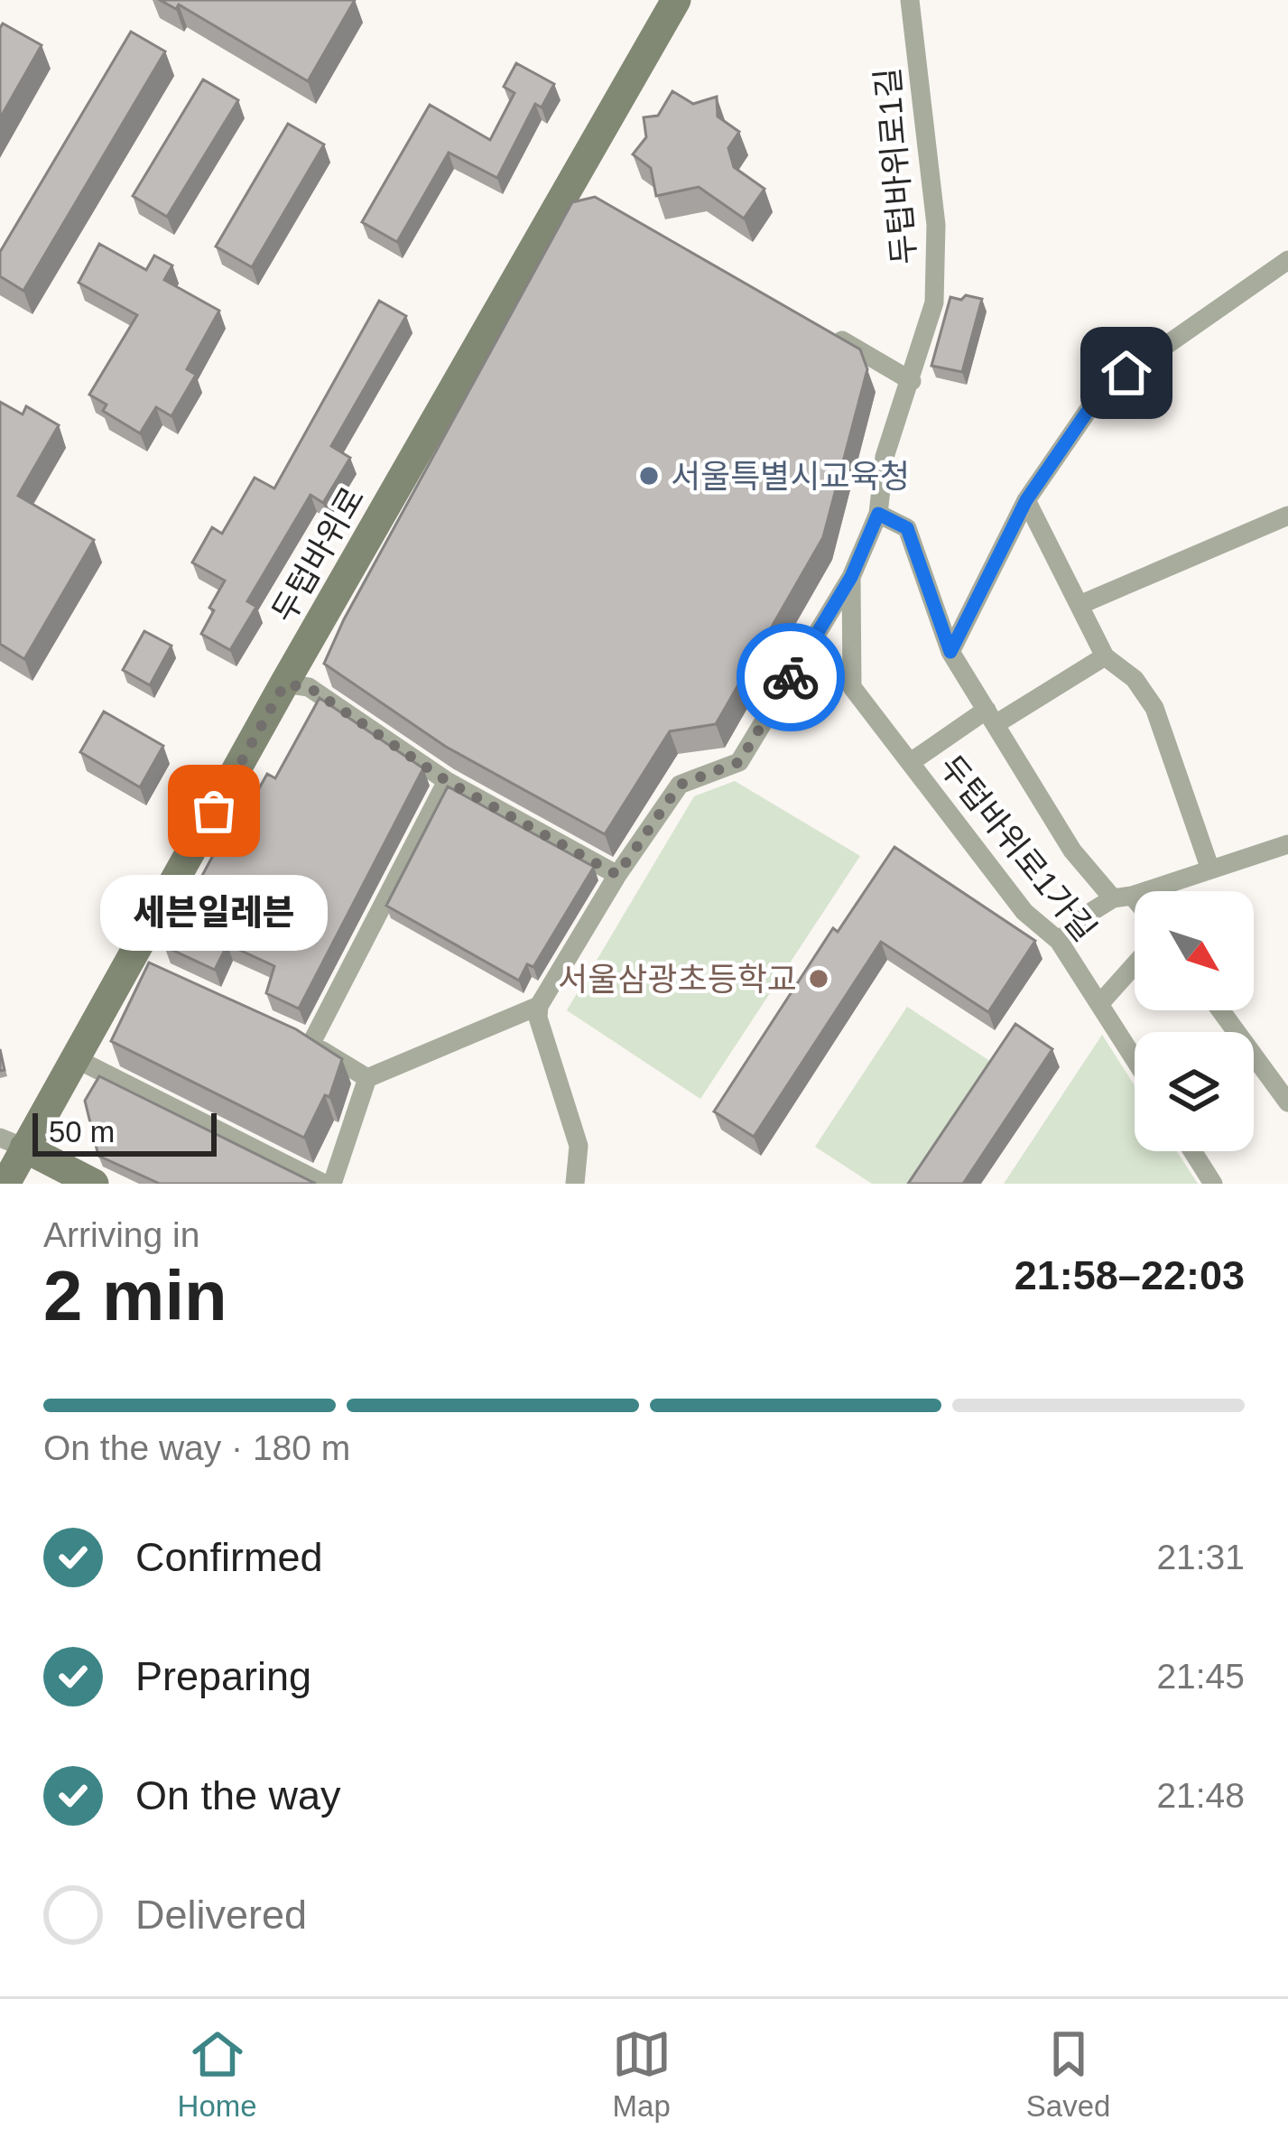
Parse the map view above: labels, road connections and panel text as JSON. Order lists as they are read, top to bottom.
{
  "streets": {
    "main road": ["두텁바위로"],
    "street": ["두텁바위로1길", "두텁바위로1가길"]
  },
  "crossings": [
    ["두텁바위로1길", "두텁바위로1가길"]
  ],
  "places": ["서울특별시교육청", "세븐일레븐", "서울삼광초등학교"],
  "scale_bar": "50 m",
  "north": "bottom right",
  "page": {
    "bubble": "세븐일레븐",
    "scale": "50 m",
    "heading": ["2 min", "Arriving in", "21:58–22:03"],
    "bar": "On the way · 180 m",
    "list": [
      ["Confirmed", "21:31"],
      ["Preparing", "21:45"],
      ["On the way", "21:48"],
      "Delivered"
    ],
    "tabs": ["Home", "Map", "Saved"]
  }
}
